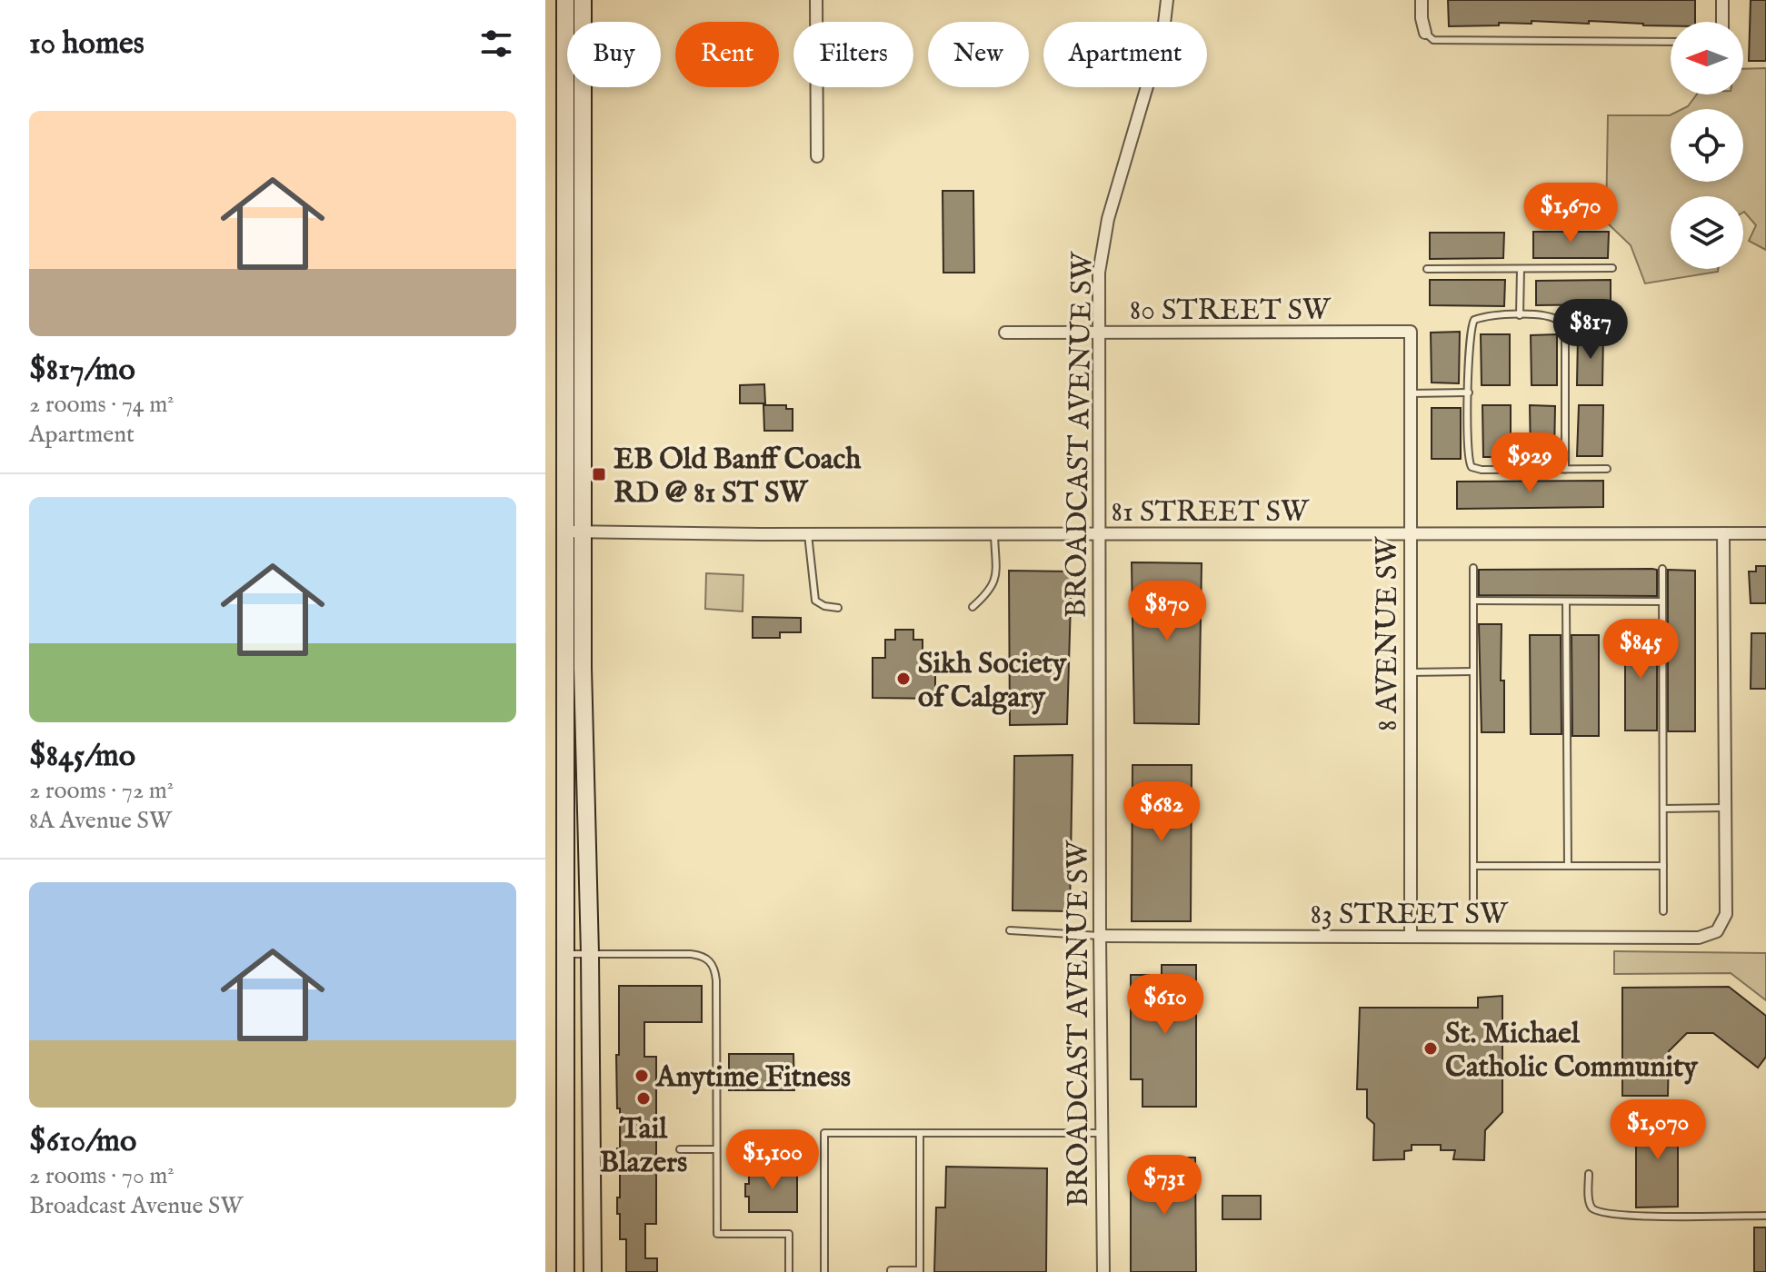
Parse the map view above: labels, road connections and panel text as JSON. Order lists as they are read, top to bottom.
{
  "streets": {
    "street": [
      "80 STREET SW",
      "BROADCAST AVENUE SW",
      "81 STREET SW",
      "8 AVENUE SW",
      "83 STREET SW"
    ]
  },
  "crossings": [
    ["80 STREET SW", "BROADCAST AVENUE SW"],
    ["80 STREET SW", "8 AVENUE SW"],
    ["BROADCAST AVENUE SW", "81 STREET SW"],
    ["BROADCAST AVENUE SW", "83 STREET SW"],
    ["81 STREET SW", "8 AVENUE SW"],
    ["8 AVENUE SW", "83 STREET SW"]
  ],
  "places": {
    "transit": ["EB Old Banff Coach RD @ 81 ST SW"],
    "other": [
      "Sikh Society of Calgary",
      "St. Michael Catholic Community",
      "Anytime Fitness",
      "Tail Blazers"
    ]
  },
  "north": "left",
  "page": {
    "heading": "10 homes",
    "chip": [
      "Buy",
      "Rent",
      "Filters",
      "New",
      "Apartment"
    ],
    "list": [
      {
        "name": "$817/mo",
        "note": "2 rooms · 74 m² · Apartment"
      },
      {
        "name": "$845/mo",
        "note": "2 rooms · 72 m² · 8A Avenue SW"
      },
      {
        "name": "$610/mo",
        "note": "2 rooms · 70 m² · Broadcast Avenue SW"
      }
    ],
    "price": [
      "$1,670",
      "$817",
      "$929",
      "$870",
      "$845",
      "$682",
      "$610",
      "$1,070",
      "$1,100",
      "$731"
    ]
  }
}
